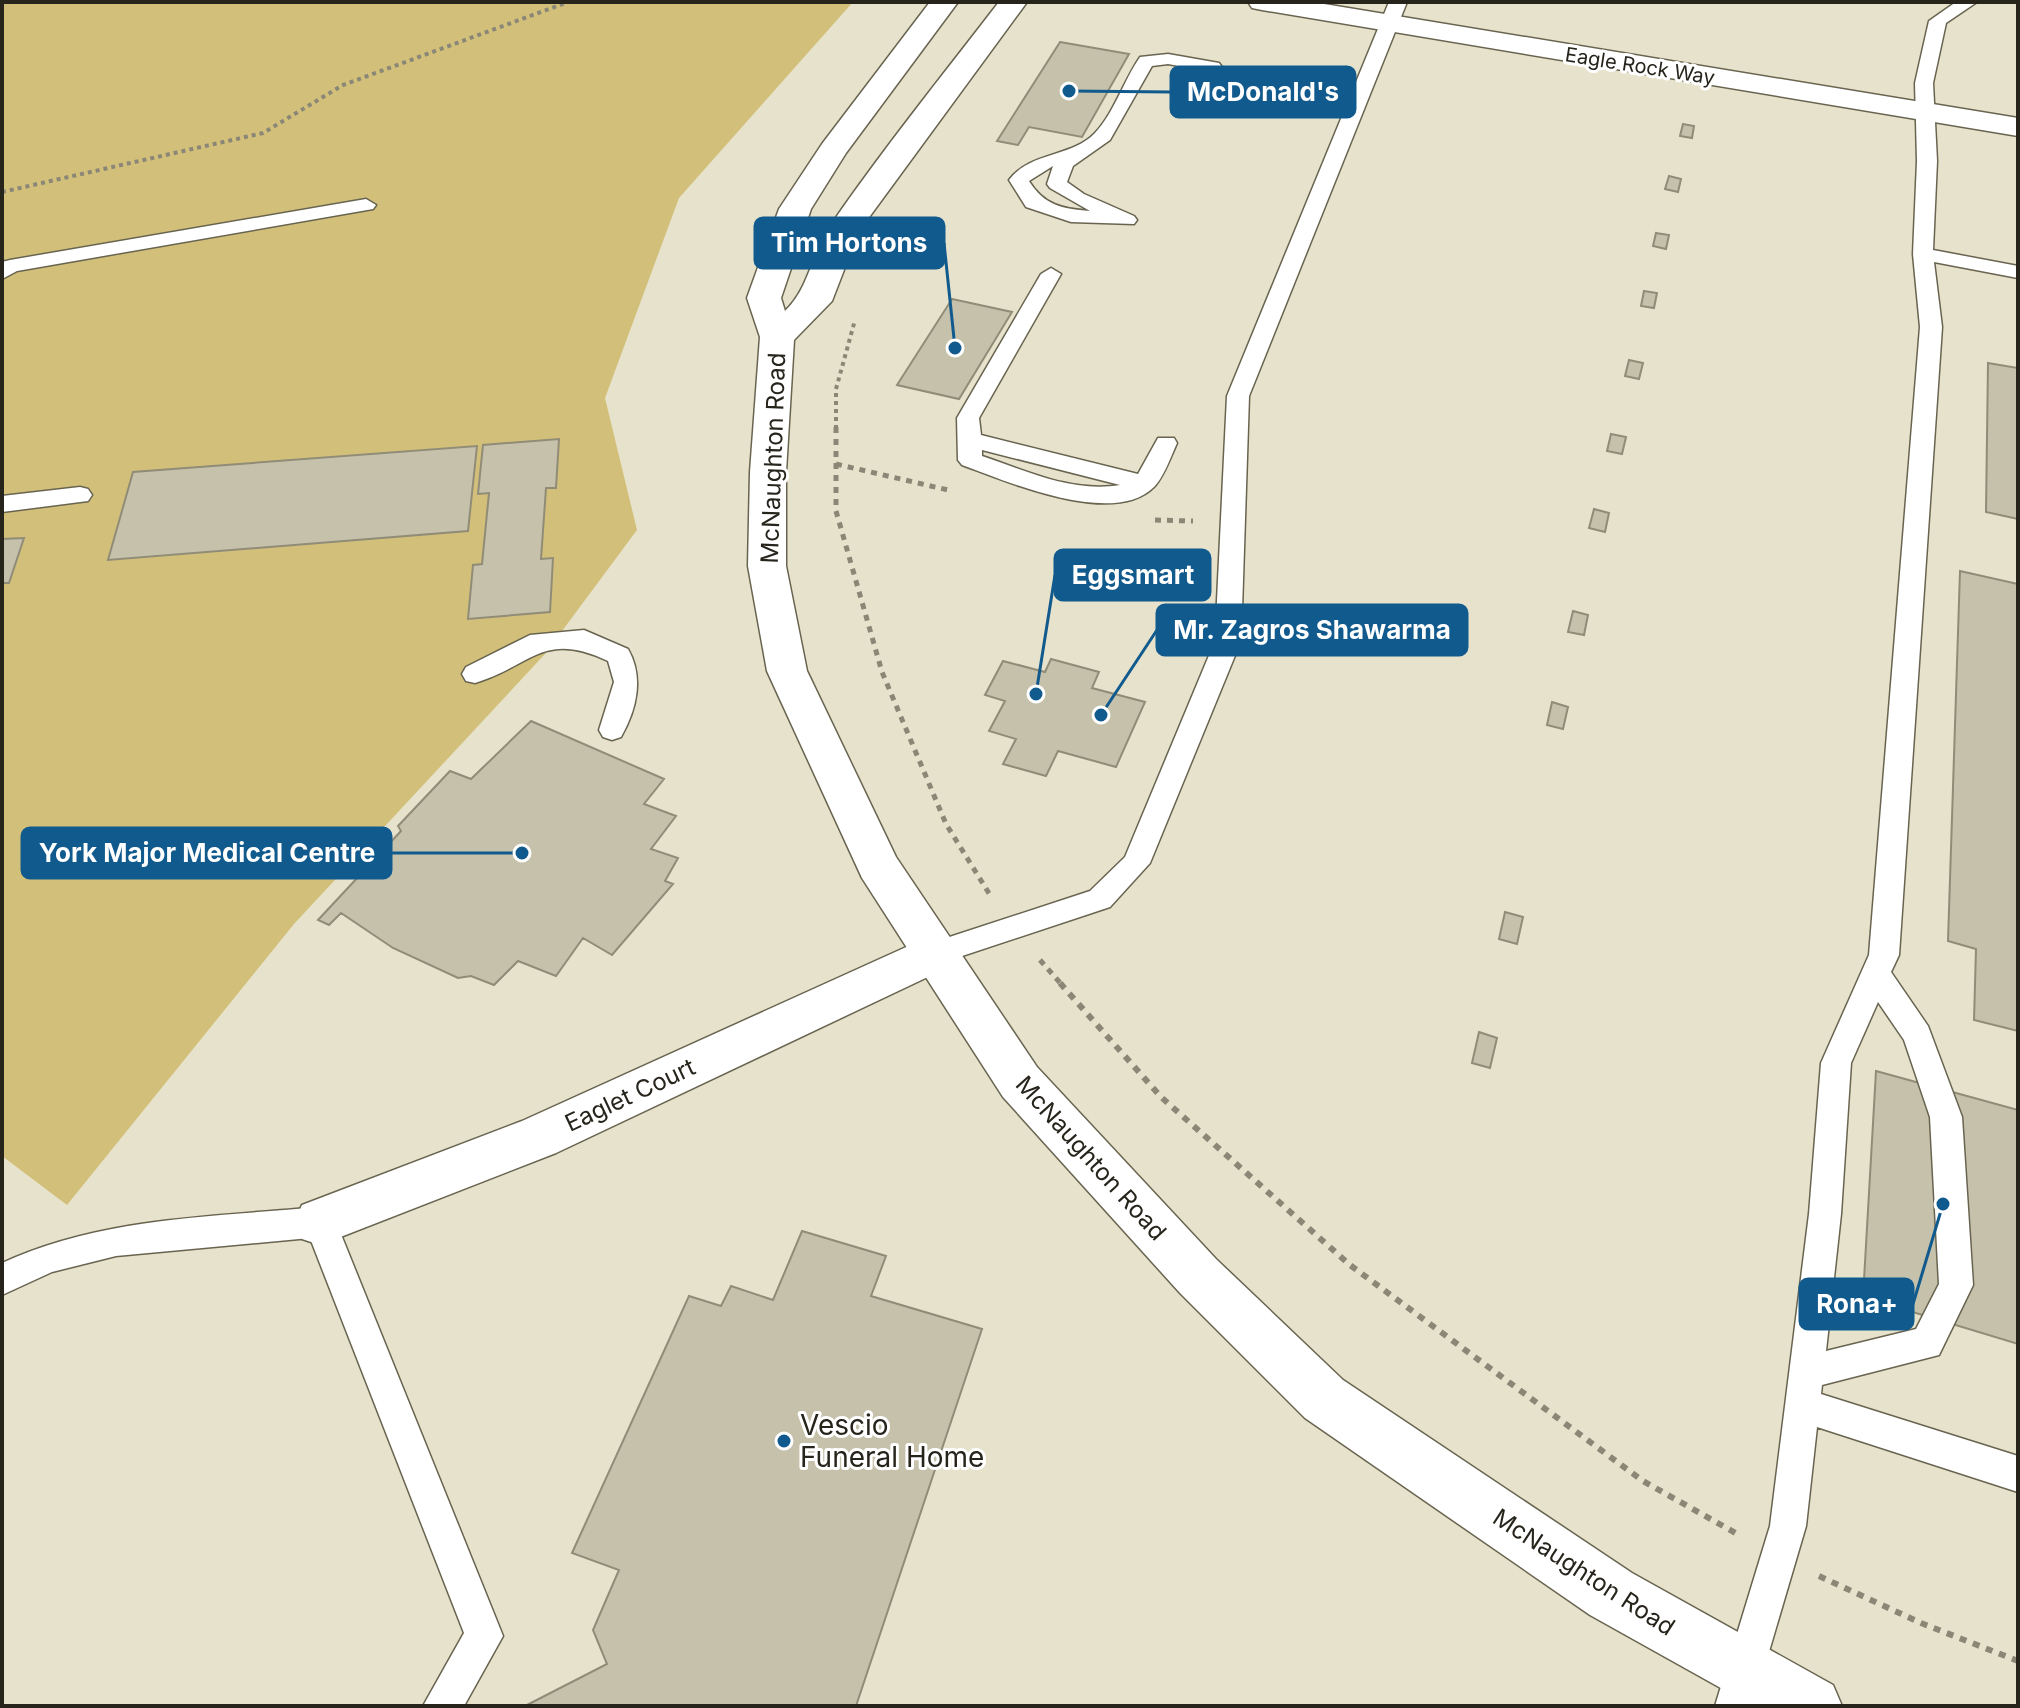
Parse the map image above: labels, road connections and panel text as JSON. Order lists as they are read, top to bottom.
{
  "streets": {
    "street": ["Eagle Rock Way", "McNaughton Road", "Eaglet Court"]
  },
  "crossings": [
    ["McNaughton Road", "Eaglet Court"]
  ],
  "places": [
    "McDonald's",
    "Tim Hortons",
    "Eggsmart",
    "Mr. Zagros Shawarma",
    "York Major Medical Centre",
    "Rona+",
    "Vescio Funeral Home"
  ]
}
